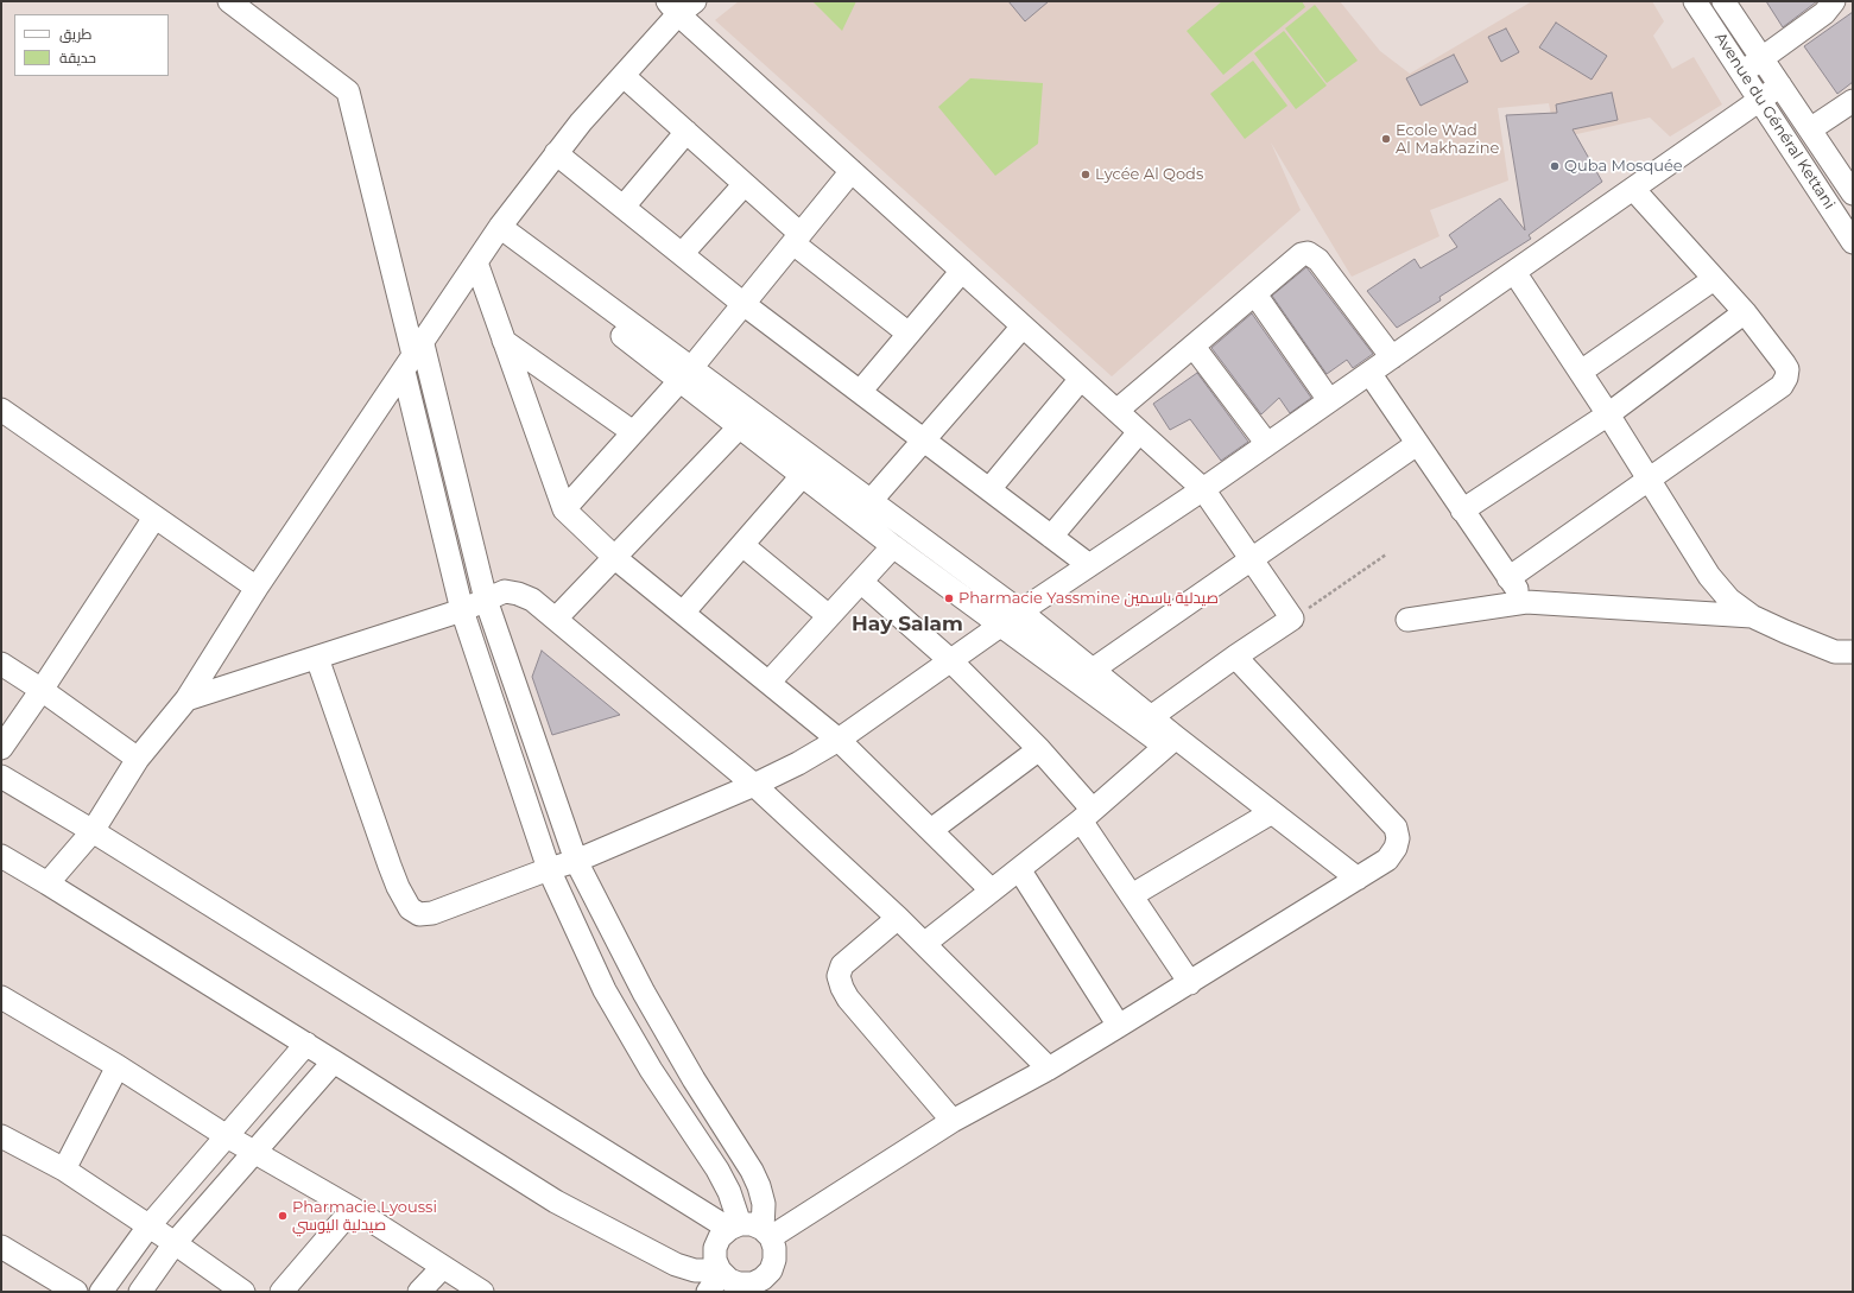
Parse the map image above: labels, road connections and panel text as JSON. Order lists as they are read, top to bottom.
{
  "streets": {
    "street": ["Avenue du Général Kettani"]
  },
  "districts": ["Hay Salam"],
  "places": [
    "Ecole Wad Al Makhazine",
    "Quba Mosquée",
    "Lycée Al Qods",
    "Pharmacie Yassmine صيدلية ياسمين",
    "Pharmacie Lyoussi صيدلية اليوسي"
  ],
  "legend": ["طريق", "حديقة"]
}
